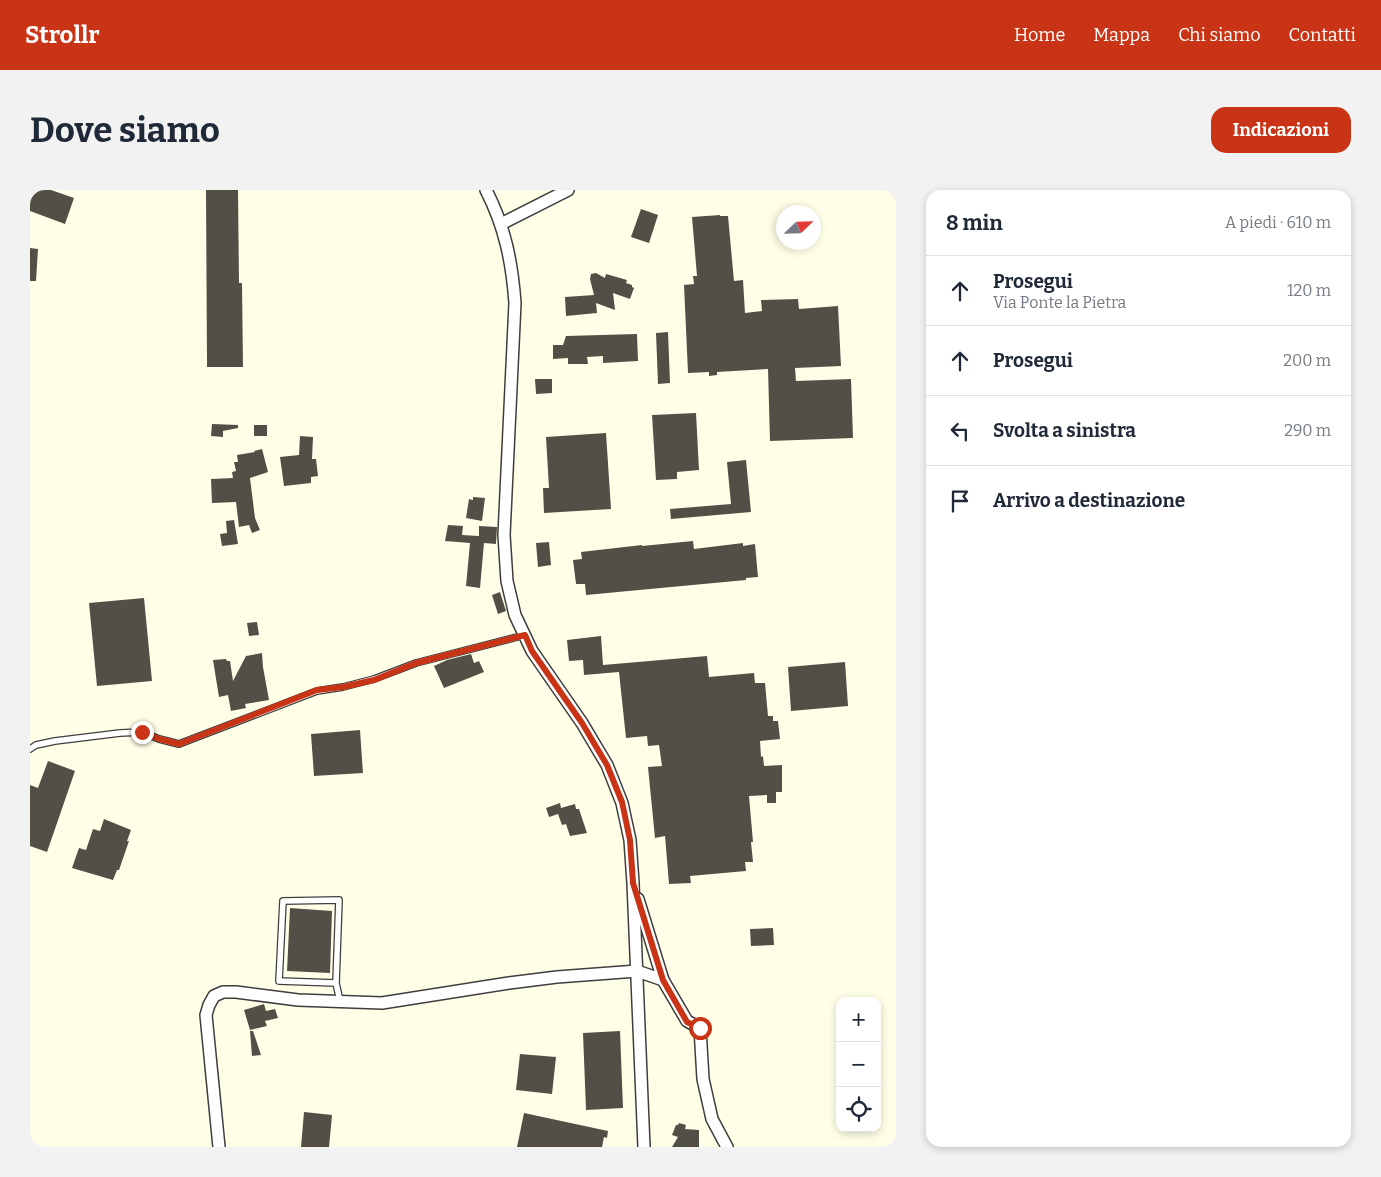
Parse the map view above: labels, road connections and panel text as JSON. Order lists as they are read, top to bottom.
{
  "north": "top right",
  "page": {
    "header": "Strollr",
    "nav": [
      "Home",
      "Mappa",
      "Chi siamo",
      "Contatti"
    ],
    "buttons": "Indicazioni",
    "title": "Dove siamo",
    "heading": ["8 min", "A piedi · 610 m"],
    "list": [
      ["Prosegui", "Via Ponte la Pietra", "120 m"],
      ["Prosegui", "200 m"],
      ["Svolta a sinistra", "290 m"],
      "Arrivo a destinazione"
    ],
    "map_buttons": ["+", "−"]
  }
}
